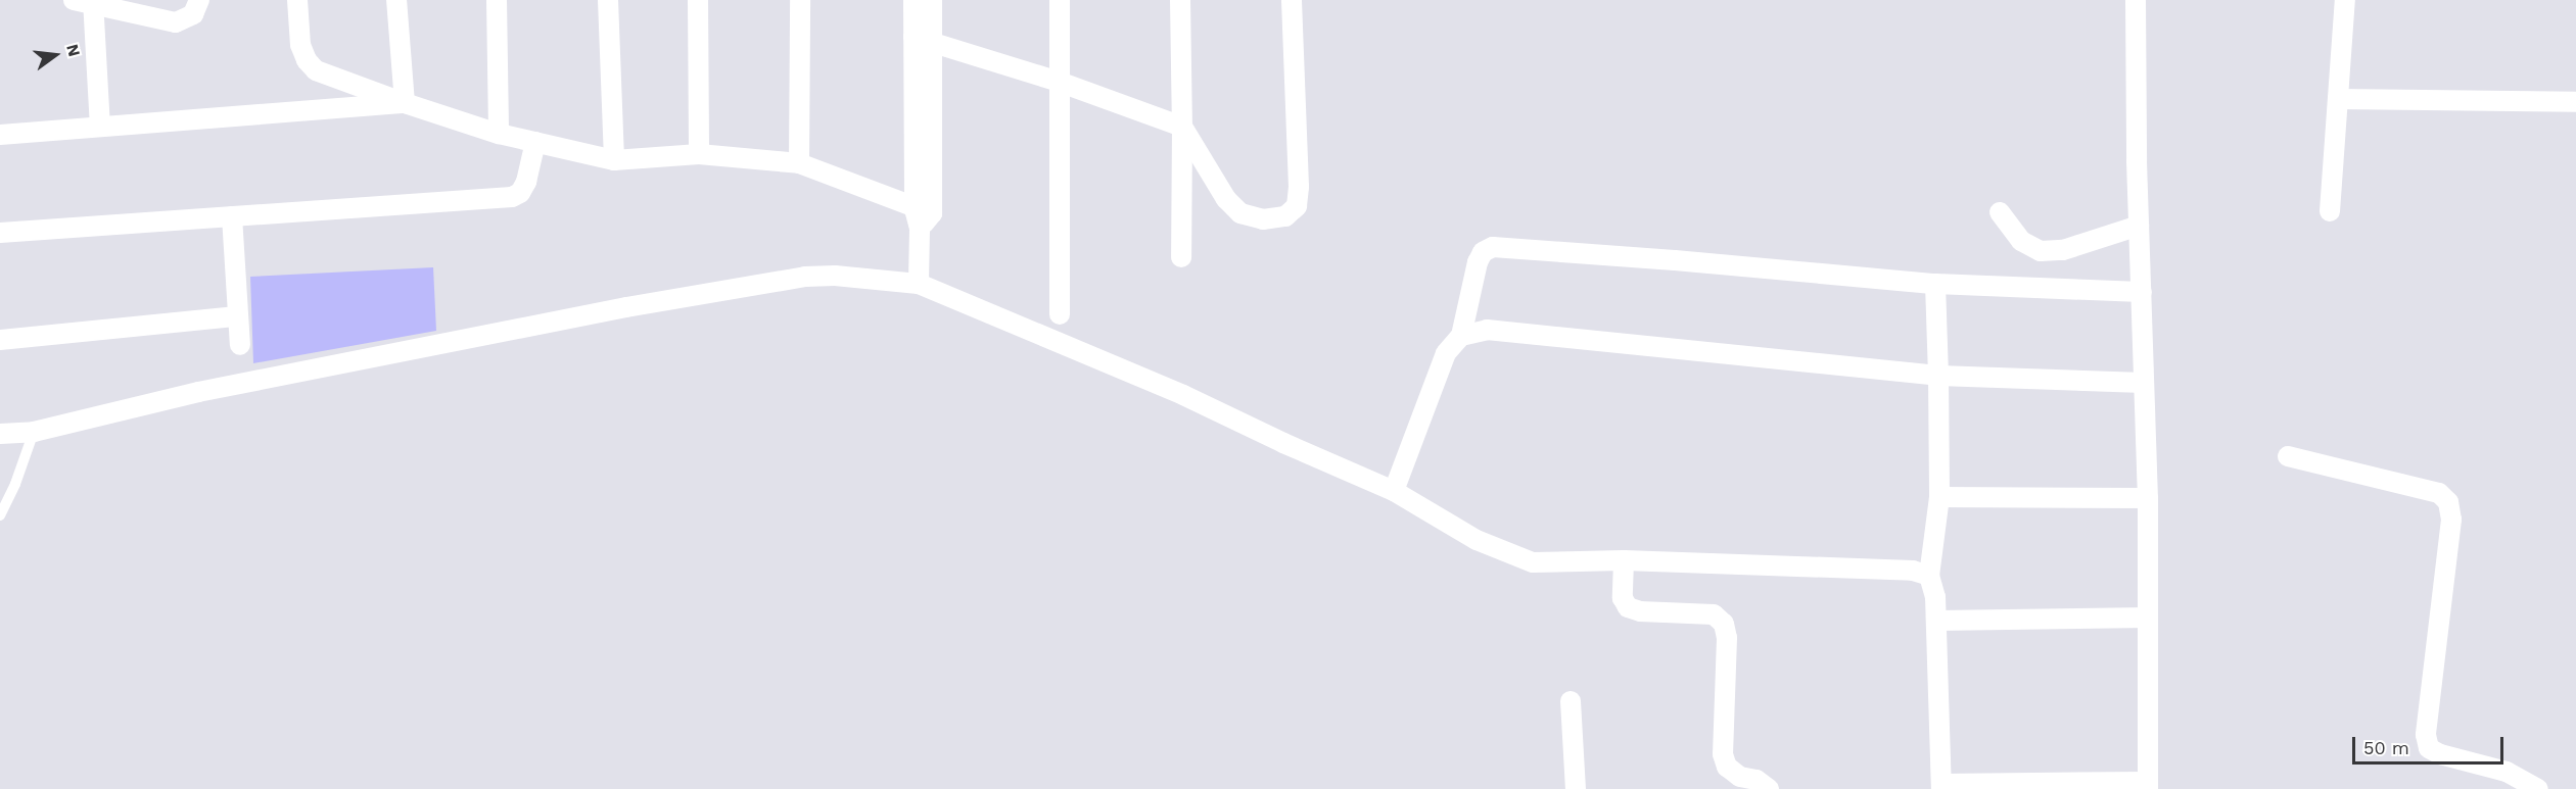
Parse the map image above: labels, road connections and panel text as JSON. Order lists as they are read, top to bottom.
{
  "scale_bar": "50 m",
  "north": "right"
}
